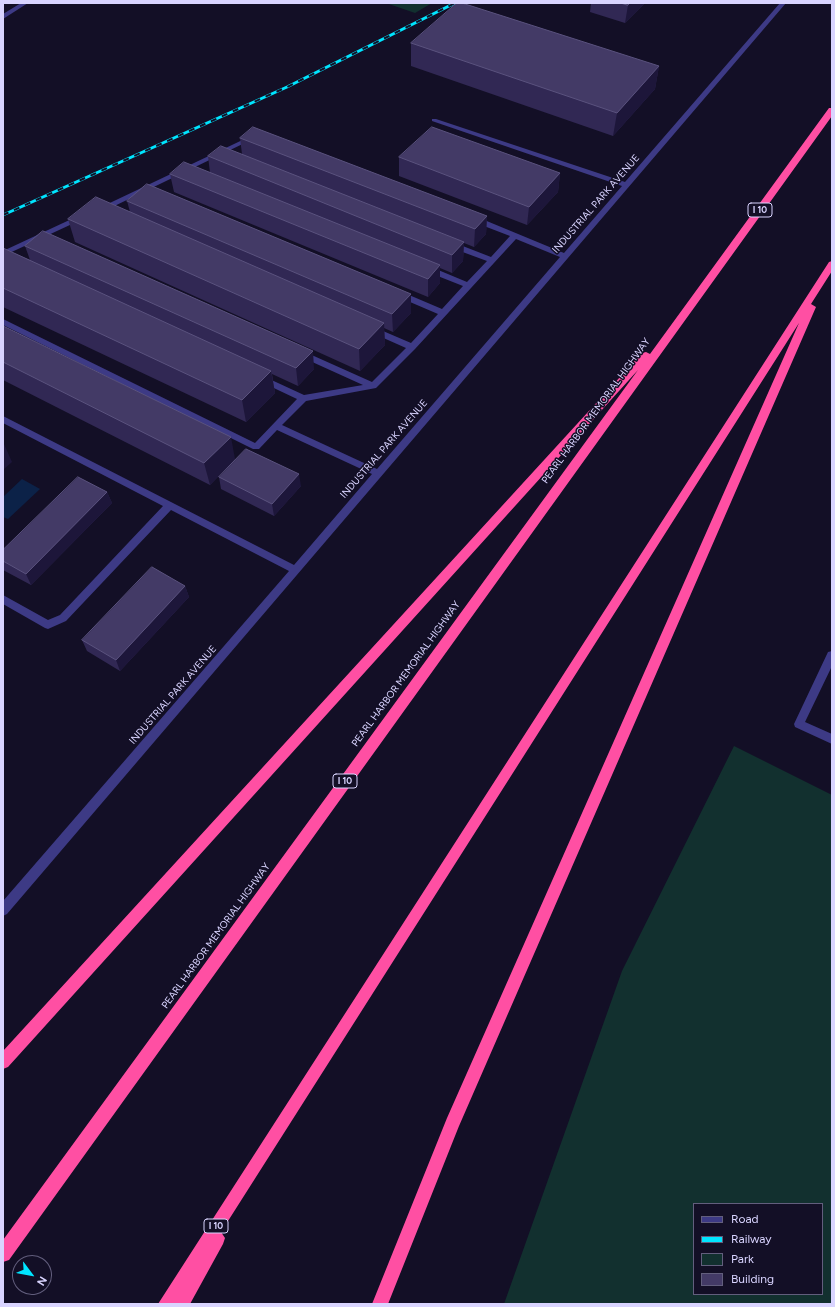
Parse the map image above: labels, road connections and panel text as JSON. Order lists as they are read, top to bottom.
{
  "streets": {
    "highway": ["I 10", "PEARL HARBOR MEMORIAL HIGHWAY"],
    "street": ["INDUSTRIAL PARK AVENUE"]
  },
  "legend": [
    "Road",
    "Railway",
    "Park",
    "Building"
  ],
  "north": "bottom right"
}
